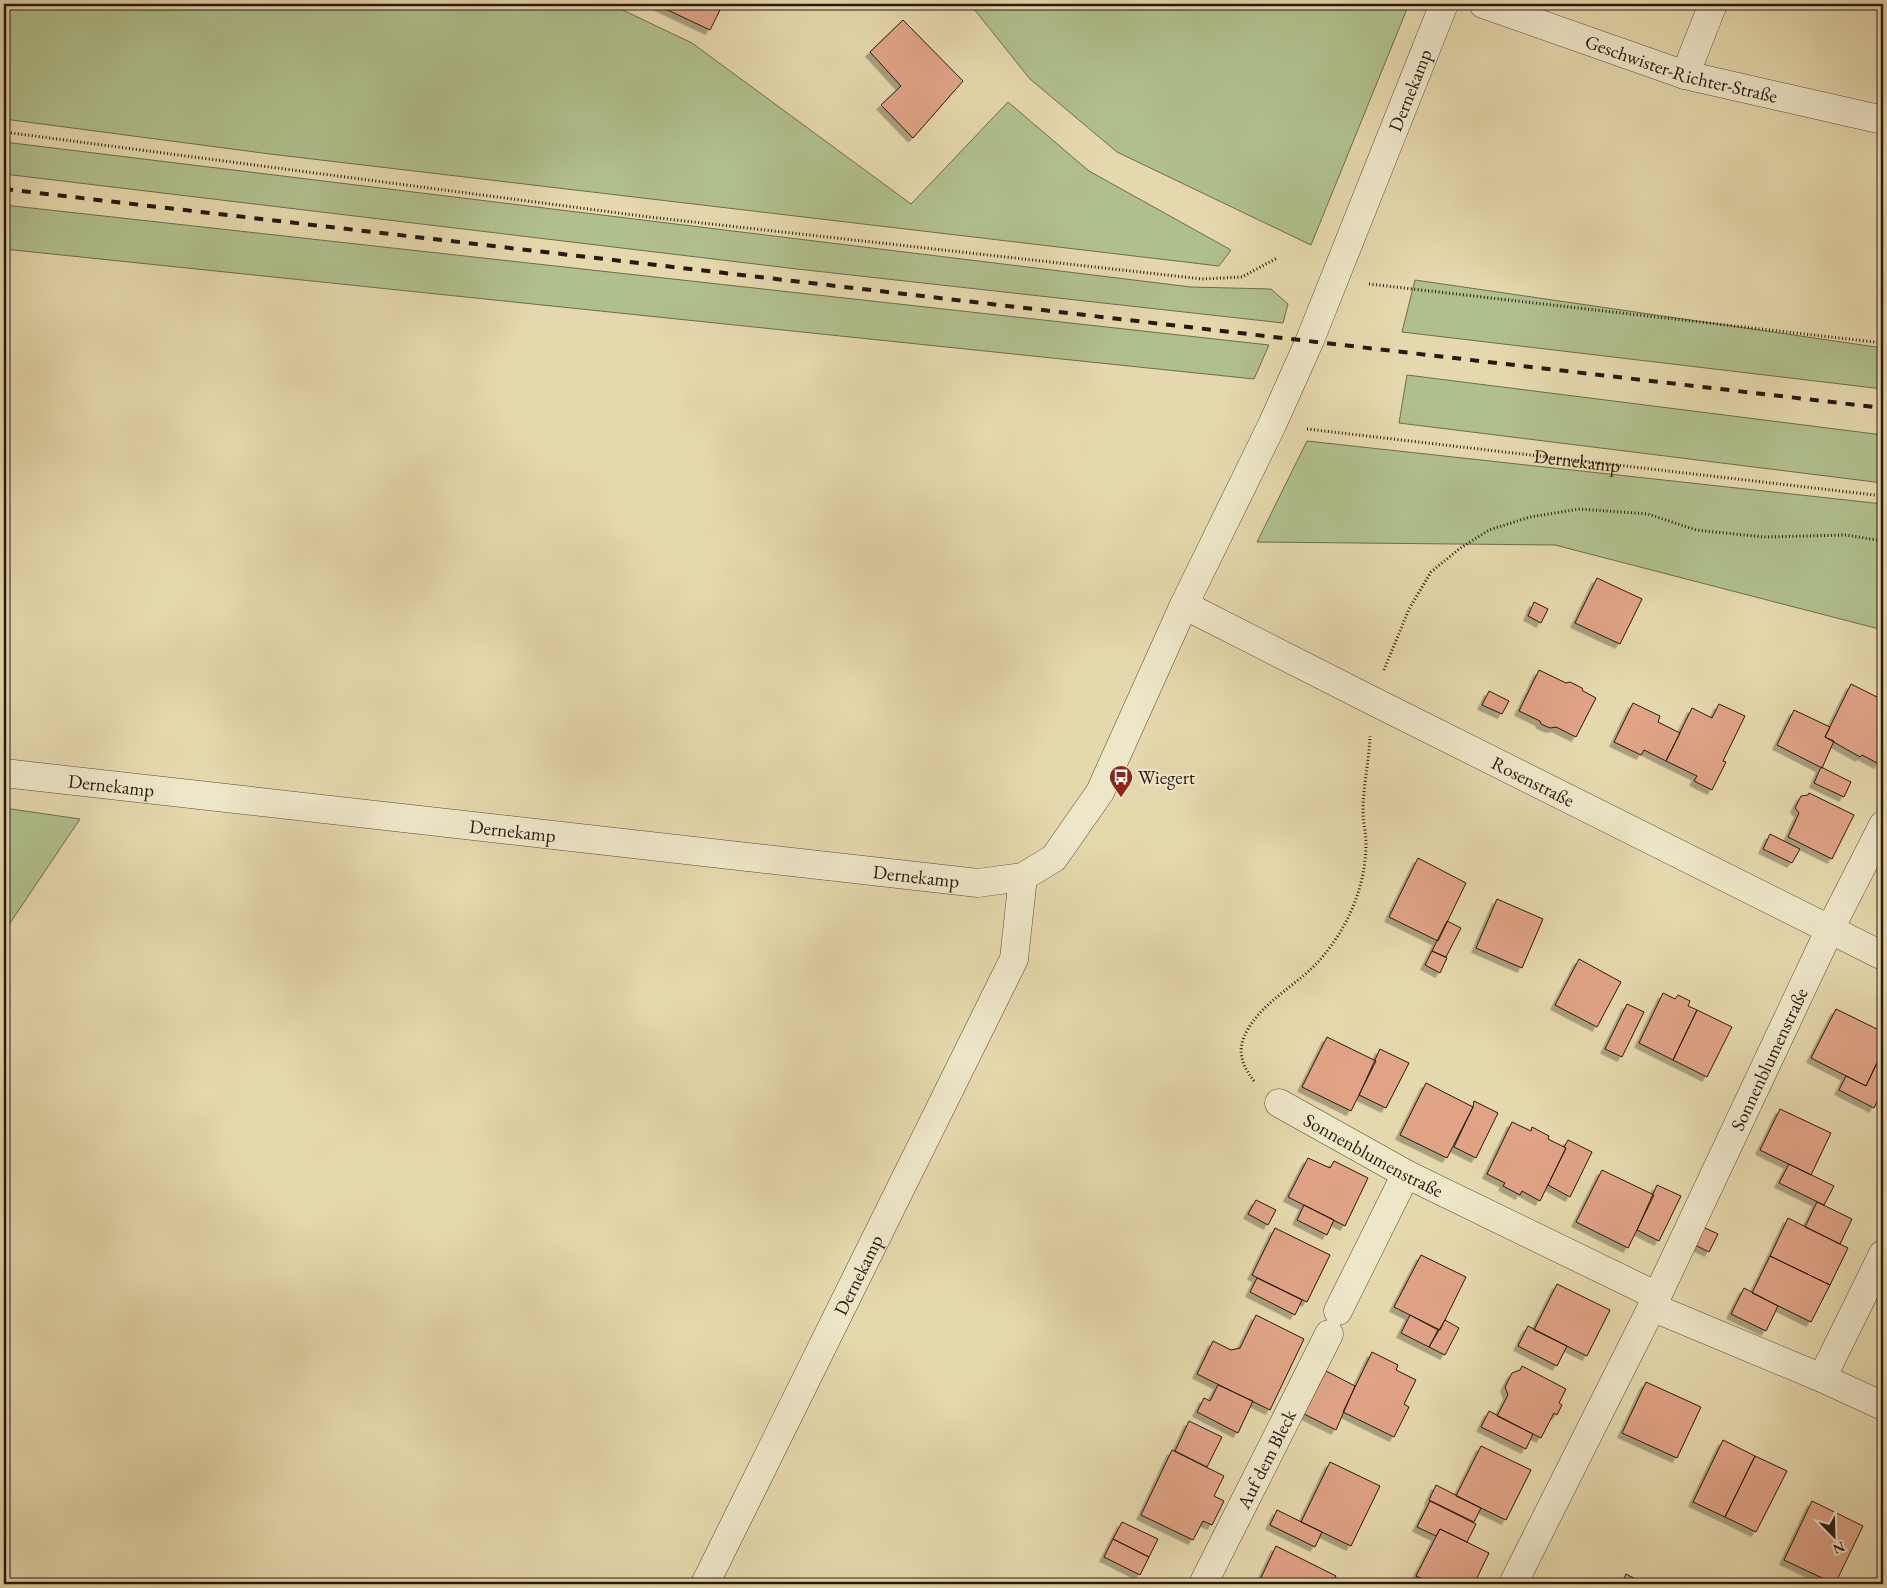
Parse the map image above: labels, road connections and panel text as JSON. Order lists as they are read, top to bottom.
{
  "streets": {
    "street": [
      "Geschwister-Richter-Straße",
      "Dernekamp",
      "Rosenstraße",
      "Sonnenblumenstraße",
      "Auf dem Bleck"
    ]
  },
  "crossings": [
    ["Dernekamp", "Rosenstraße"],
    ["Rosenstraße", "Sonnenblumenstraße"],
    ["Sonnenblumenstraße", "Auf dem Bleck"]
  ],
  "places": {
    "bus stop": ["Wiegert"]
  },
  "north": "bottom right"
}
